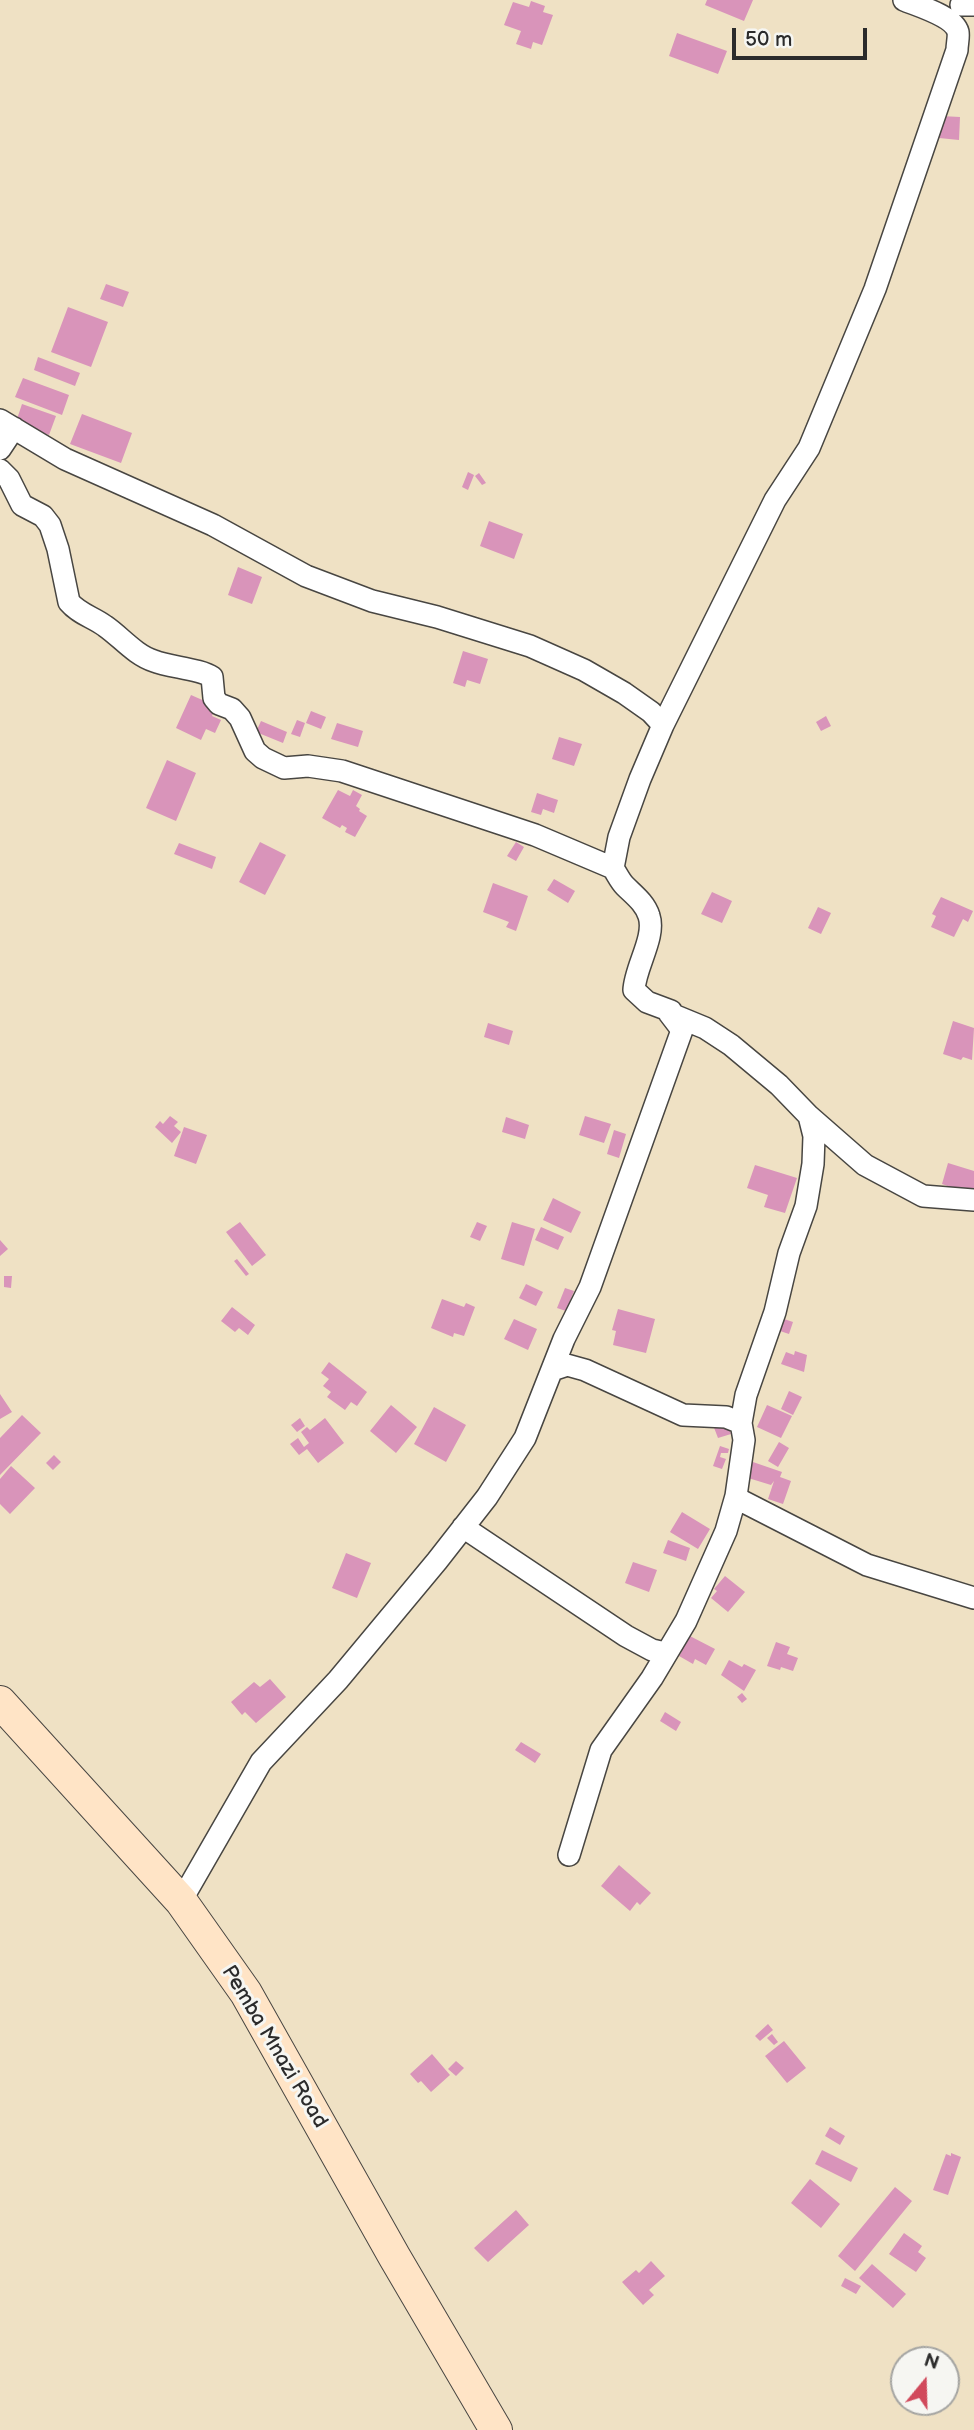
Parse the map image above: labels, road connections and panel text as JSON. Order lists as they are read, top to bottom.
{
  "streets": {
    "main road": ["Pemba Mnazi Road"]
  },
  "scale_bar": "50 m",
  "north": "top"
}
